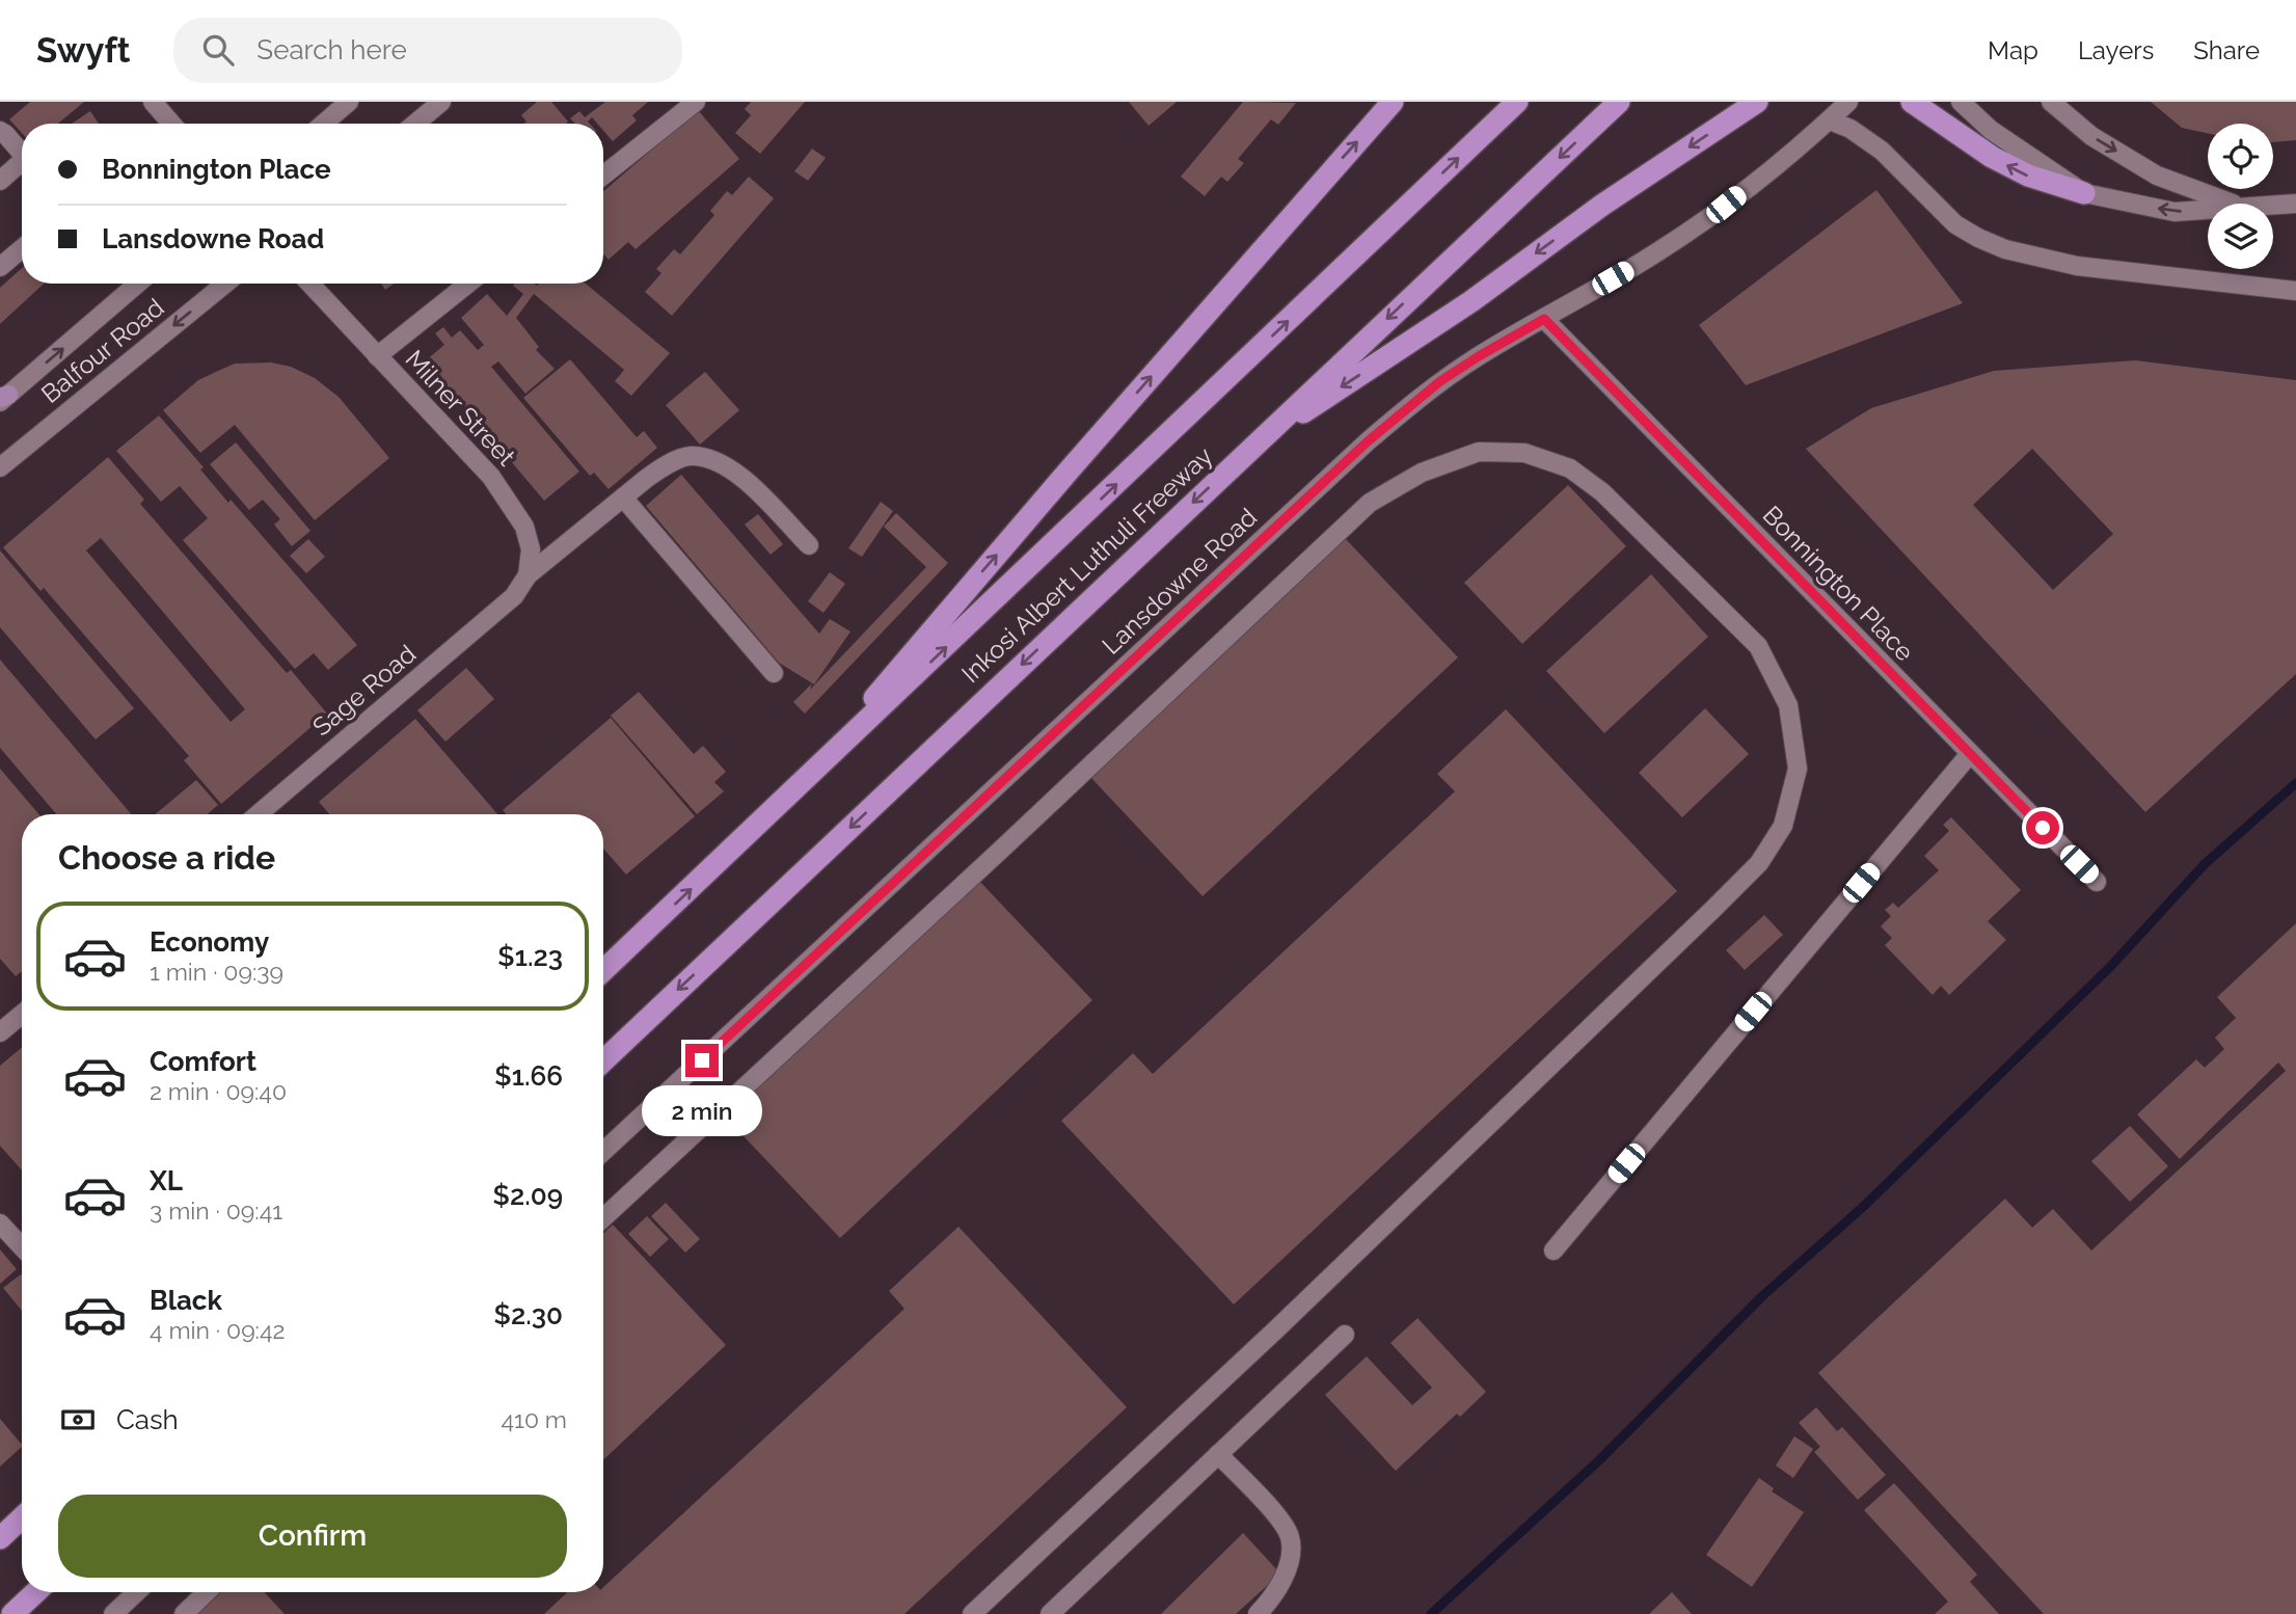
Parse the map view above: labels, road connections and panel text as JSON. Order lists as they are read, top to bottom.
{
  "streets": {
    "highway": ["Inkosi Albert Luthuli Freeway"],
    "street": [
      "Balfour Road",
      "Milner Street",
      "Lansdowne Road",
      "Bonnington Place",
      "Sage Road"
    ]
  },
  "crossings": [
    ["Milner Street", "Sage Road"],
    ["Lansdowne Road", "Bonnington Place"]
  ],
  "page": {
    "header": "Swyft",
    "search": "Search here",
    "nav": ["Map", "Layers", "Share"],
    "banner": ["Bonnington Place", "Lansdowne Road"],
    "heading": "Choose a ride",
    "list": [
      {
        "name": "Economy",
        "note": "1 min · 09:39",
        "value": "$1.23"
      },
      {
        "name": "Comfort",
        "note": "2 min · 09:40",
        "value": "$1.66"
      },
      {
        "name": "XL",
        "note": "3 min · 09:41",
        "value": "$2.09"
      },
      {
        "name": "Black",
        "note": "4 min · 09:42",
        "value": "$2.30"
      }
    ],
    "bubble": "2 min",
    "pay": ["Cash", "410 m"],
    "buttons": "Confirm"
  }
}
